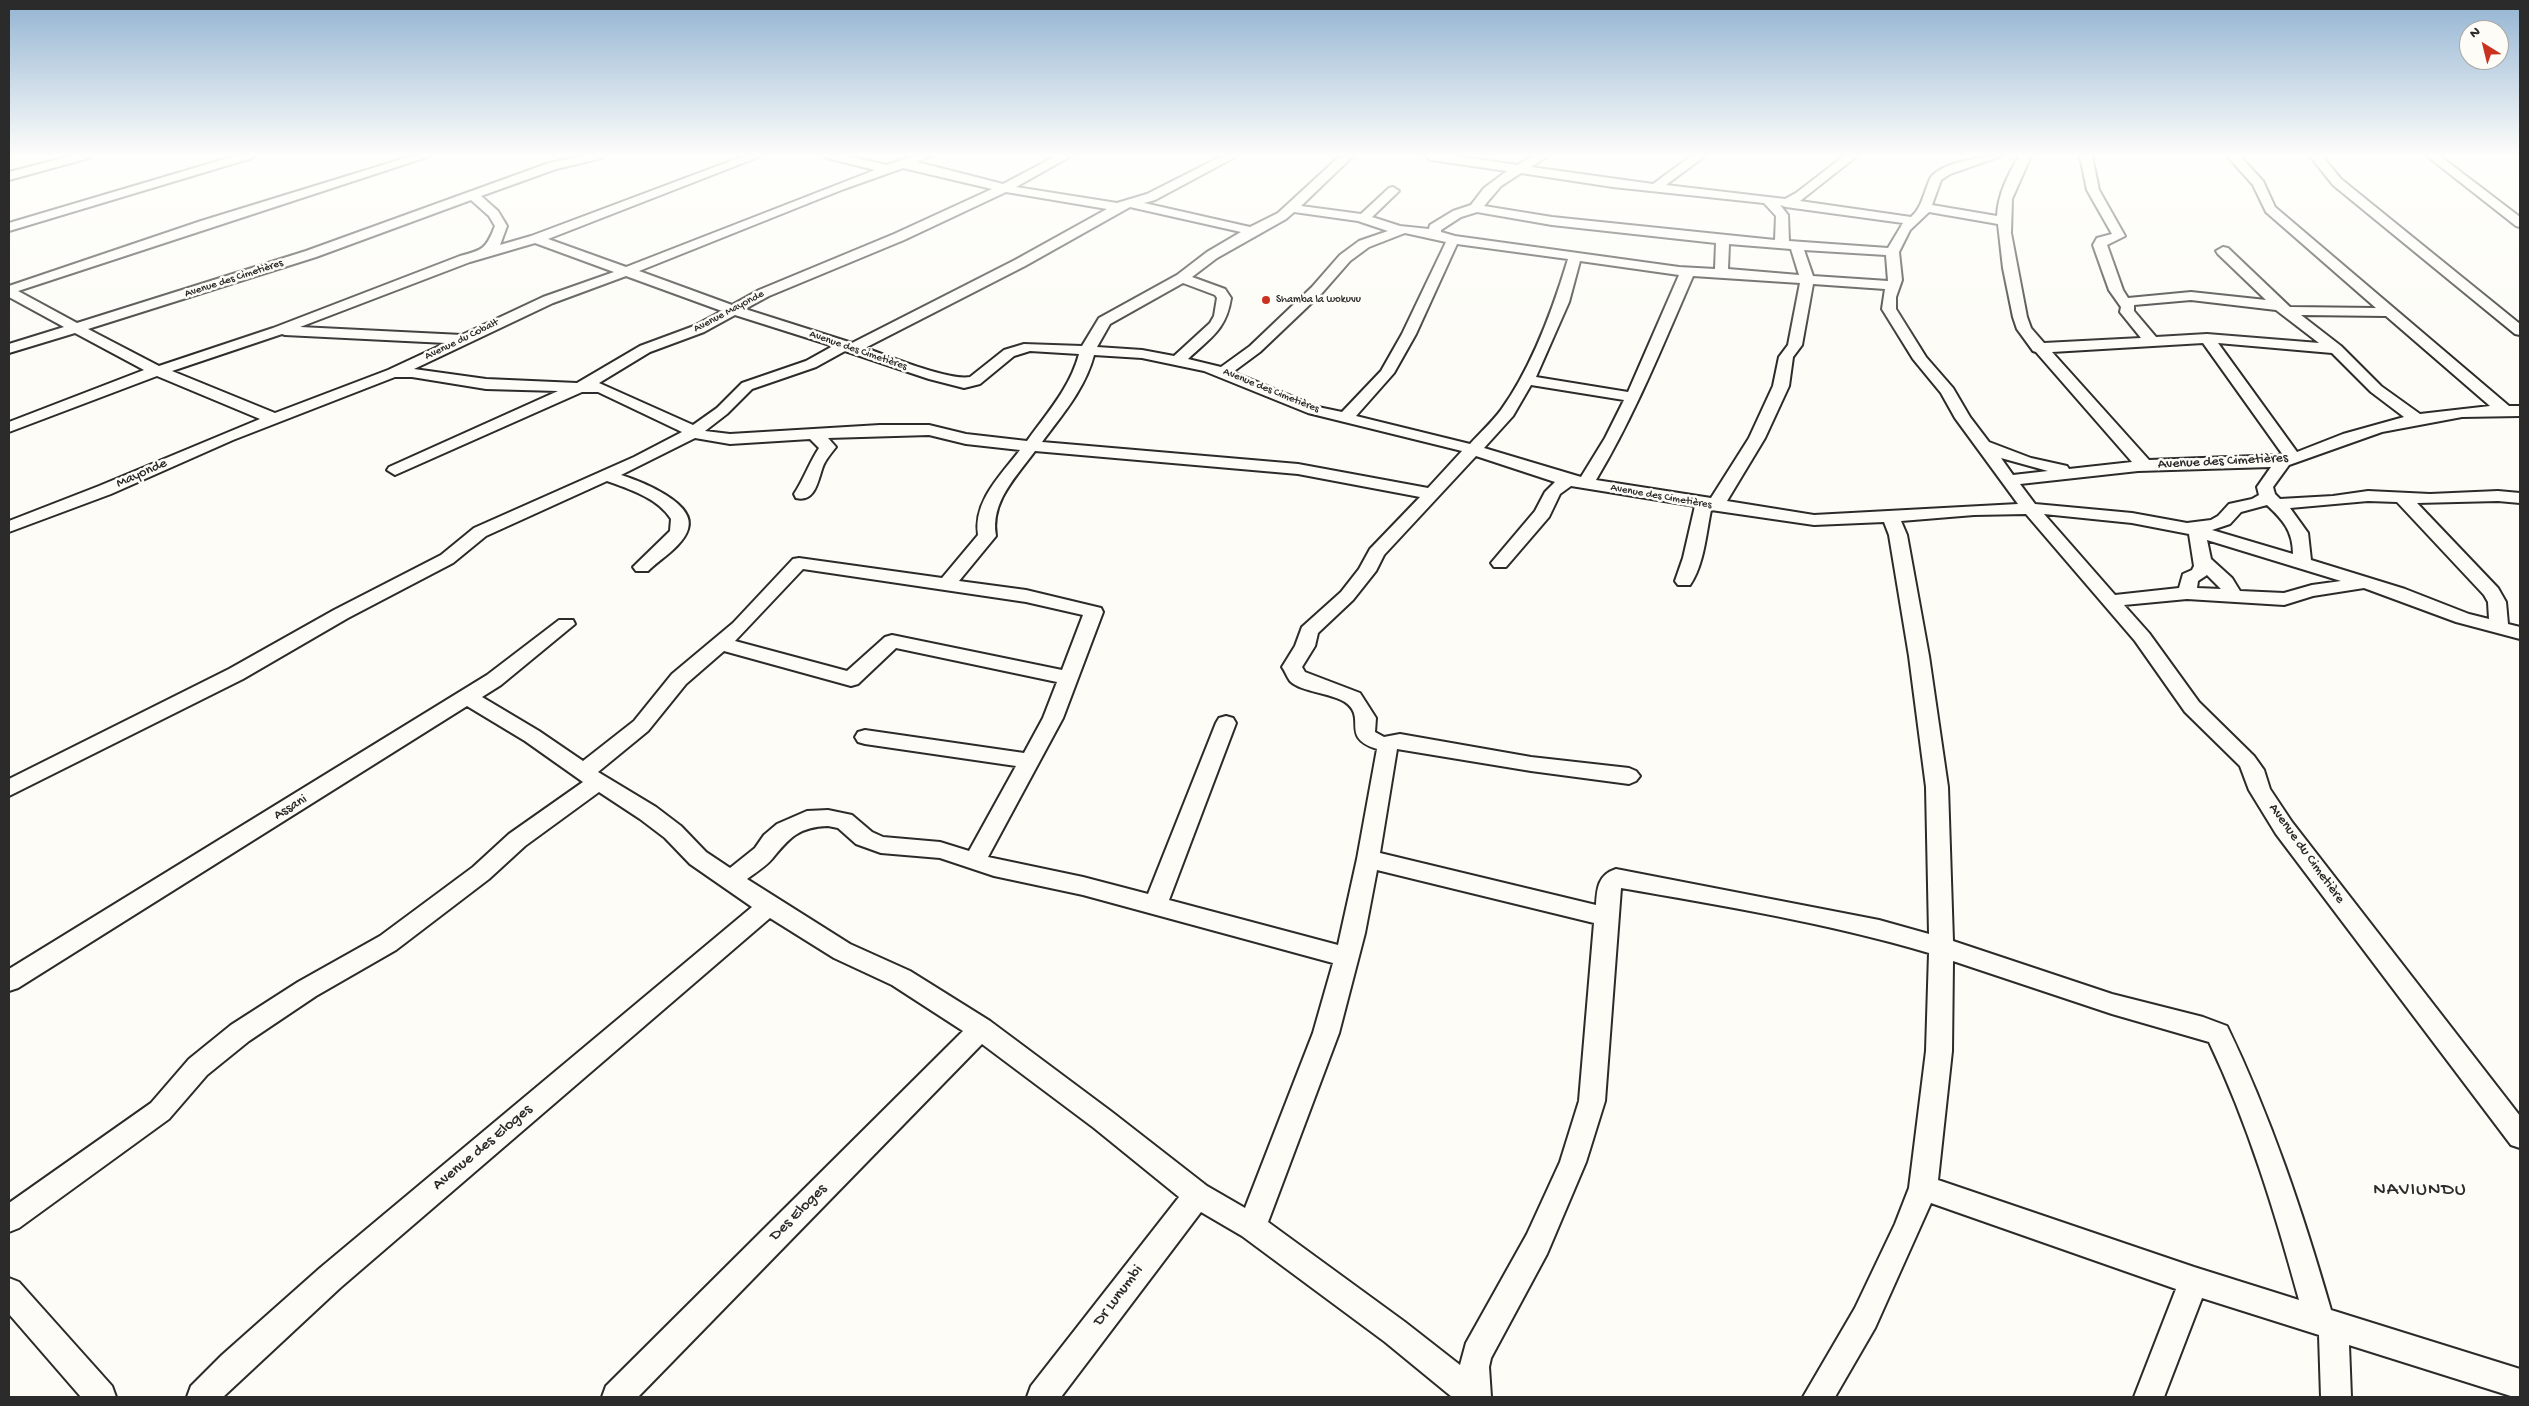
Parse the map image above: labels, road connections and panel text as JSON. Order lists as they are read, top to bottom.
{
  "streets": {
    "street": [
      "Avenue des Cimetières",
      "Avenue Mayonde",
      "Avenue du Cobalt",
      "Mayonde",
      "Assani",
      "Avenue du Cimetière",
      "Avenue des Eloges",
      "Des Eloges",
      "Dr Lunumbi"
    ]
  },
  "crossings": [
    ["Avenue des Cimetières", "Avenue Mayonde"],
    ["Avenue des Cimetières", "Avenue du Cobalt"],
    ["Avenue des Cimetières", "Avenue du Cimetière"],
    ["Avenue du Cobalt", "Mayonde"]
  ],
  "districts": ["NAVIUNDU"],
  "places": ["Shamba la wokuvu"],
  "north": "top left"
}
